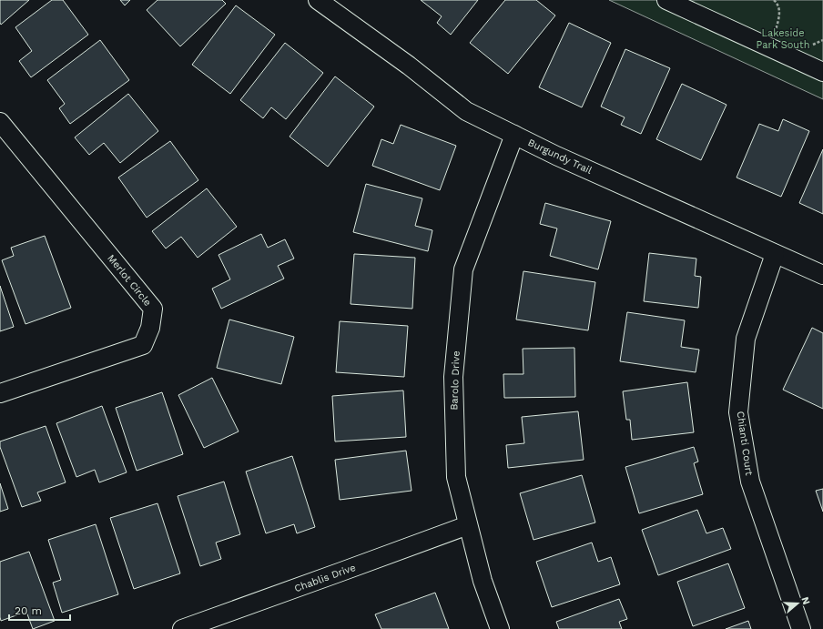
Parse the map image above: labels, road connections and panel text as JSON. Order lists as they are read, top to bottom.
{
  "streets": {
    "street": [
      "Burgundy Trail",
      "Merlot Circle",
      "Barolo Drive",
      "Chianti Court",
      "Chablis Drive"
    ]
  },
  "crossings": [
    ["Burgundy Trail", "Barolo Drive"],
    ["Burgundy Trail", "Chianti Court"],
    ["Barolo Drive", "Chablis Drive"]
  ],
  "parks": ["Lakeside Park South"],
  "scale_bar": "20 m",
  "north": "right"
}
